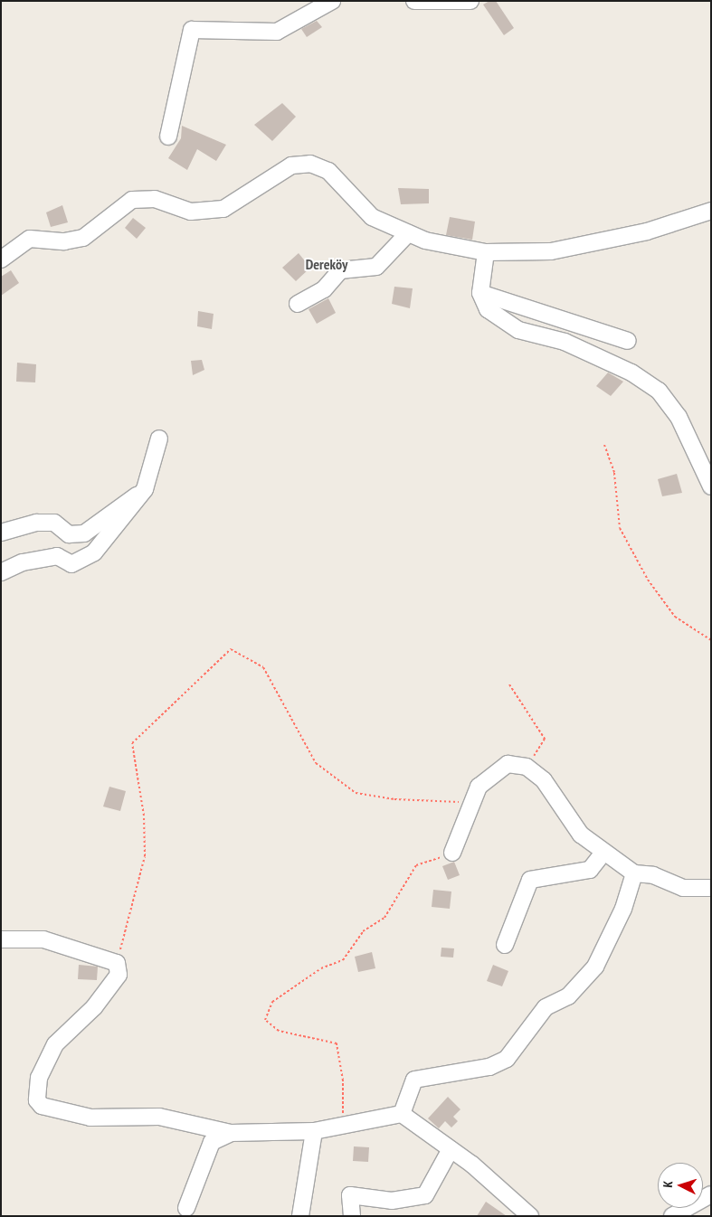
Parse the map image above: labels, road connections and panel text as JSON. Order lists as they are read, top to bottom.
{
  "districts": ["Dereköy"],
  "north": "left"
}
